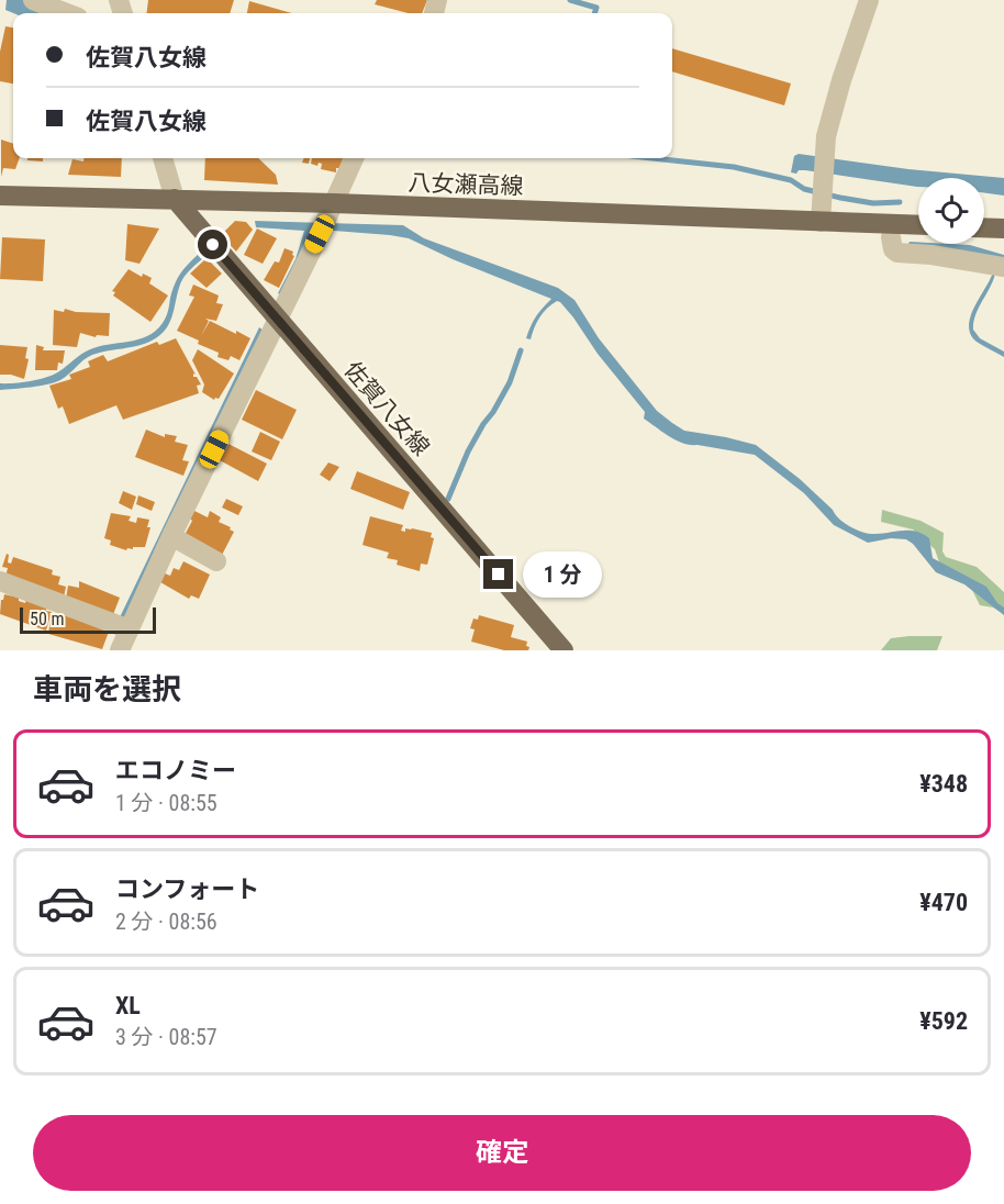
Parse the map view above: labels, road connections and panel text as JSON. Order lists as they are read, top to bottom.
{
  "streets": {
    "main road": ["八女瀬高線", "佐賀八女線"]
  },
  "crossings": [
    ["八女瀬高線", "佐賀八女線"]
  ],
  "scale_bar": "50 m",
  "page": {
    "banner": ["佐賀八女線", "佐賀八女線"],
    "bubble": "1 分",
    "scale": "50 m",
    "heading": "車両を選択",
    "list": [
      {
        "name": "エコノミー",
        "note": "1 分 · 08:55",
        "value": "¥348"
      },
      {
        "name": "コンフォート",
        "note": "2 分 · 08:56",
        "value": "¥470"
      },
      {
        "name": "XL",
        "note": "3 分 · 08:57",
        "value": "¥592"
      }
    ],
    "buttons": "確定"
  }
}
